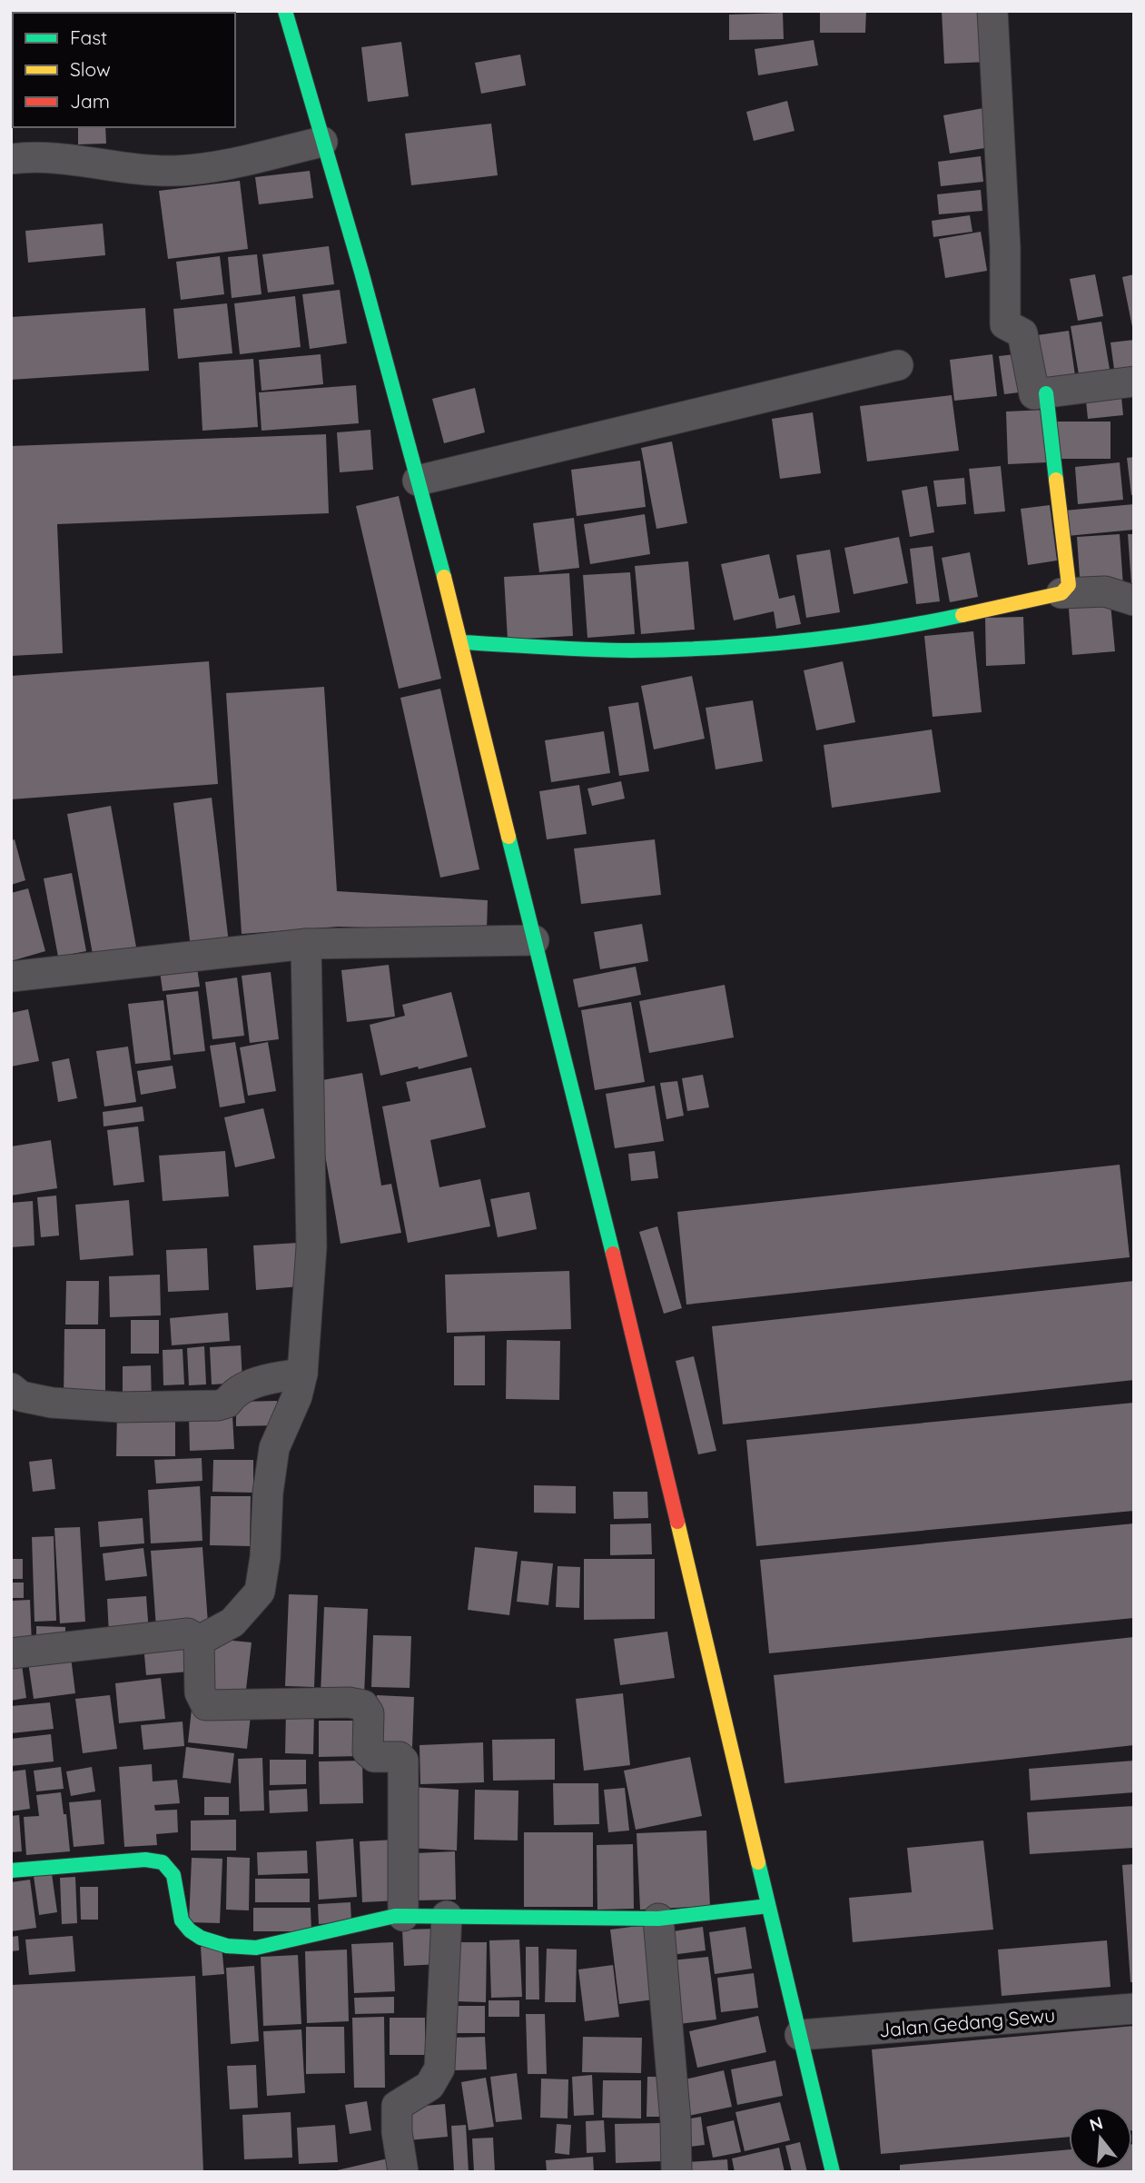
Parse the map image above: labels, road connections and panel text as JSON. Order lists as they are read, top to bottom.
{
  "streets": {
    "street": ["Jalan Gedang Sewu"]
  },
  "legend": ["Fast", "Slow", "Jam"],
  "north": "top"
}
